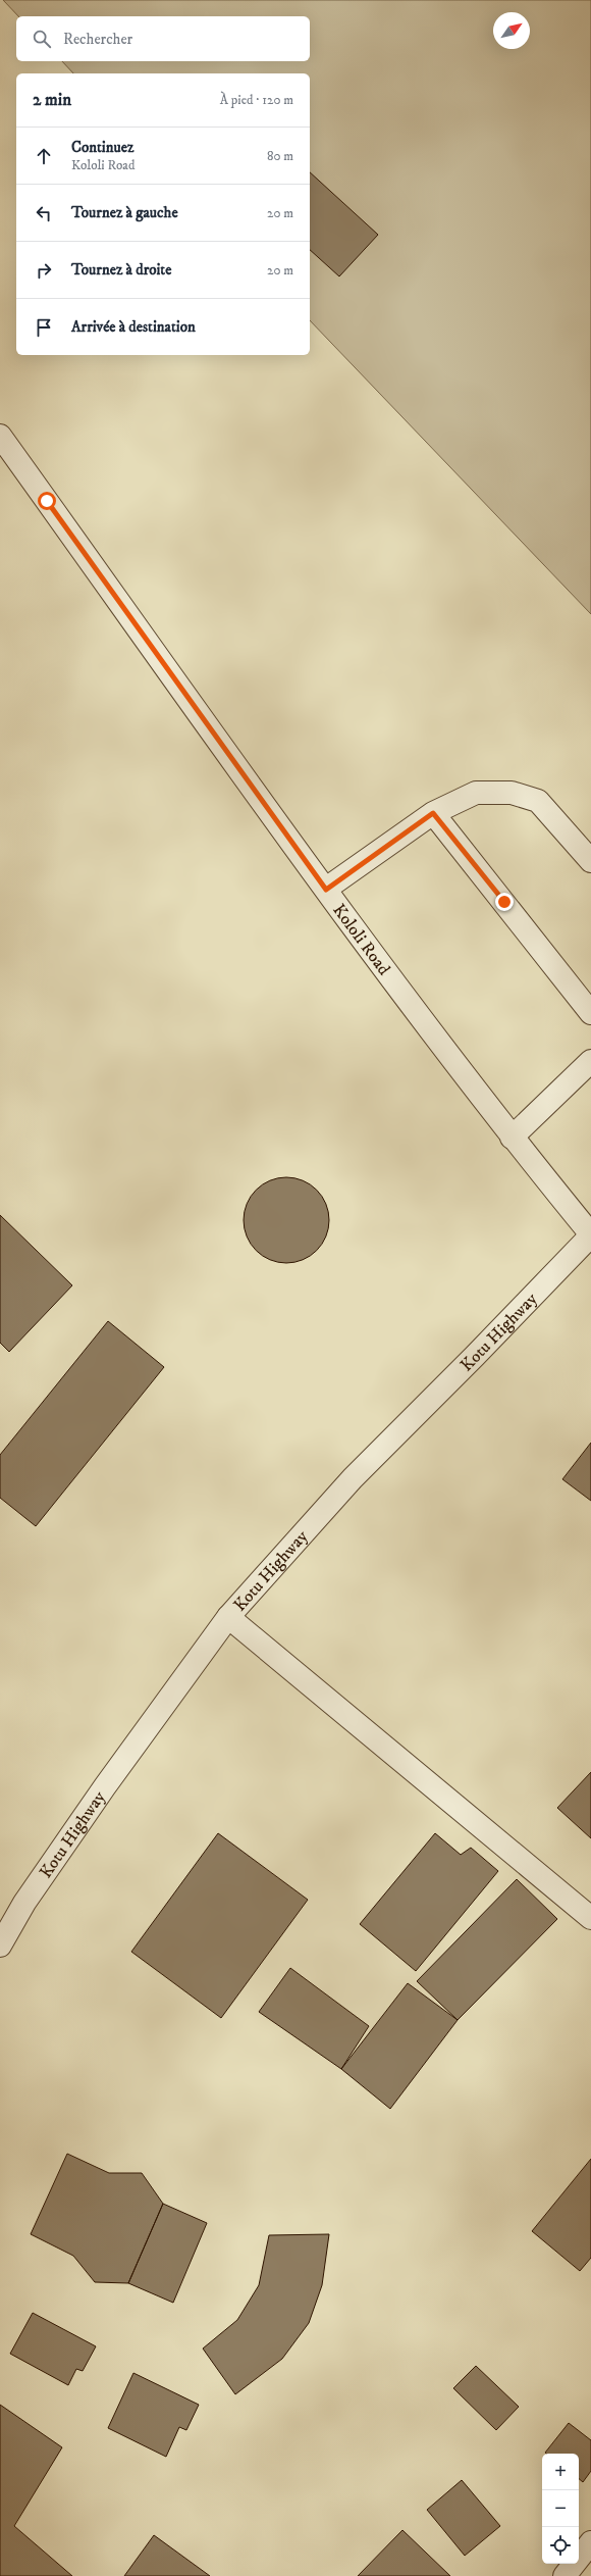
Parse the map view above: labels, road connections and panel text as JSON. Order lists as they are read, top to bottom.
{
  "streets": {
    "street": ["Kololi Road", "Kotu Highway"]
  },
  "crossings": [
    ["Kololi Road", "Kotu Highway"]
  ],
  "north": "top right",
  "page": {
    "search": "Rechercher",
    "heading": ["2 min", "À pied · 120 m"],
    "list": [
      ["Continuez", "Kololi Road", "80 m"],
      ["Tournez à gauche", "20 m"],
      ["Tournez à droite", "20 m"],
      "Arrivée à destination"
    ],
    "map_buttons": ["+", "−"]
  }
}
